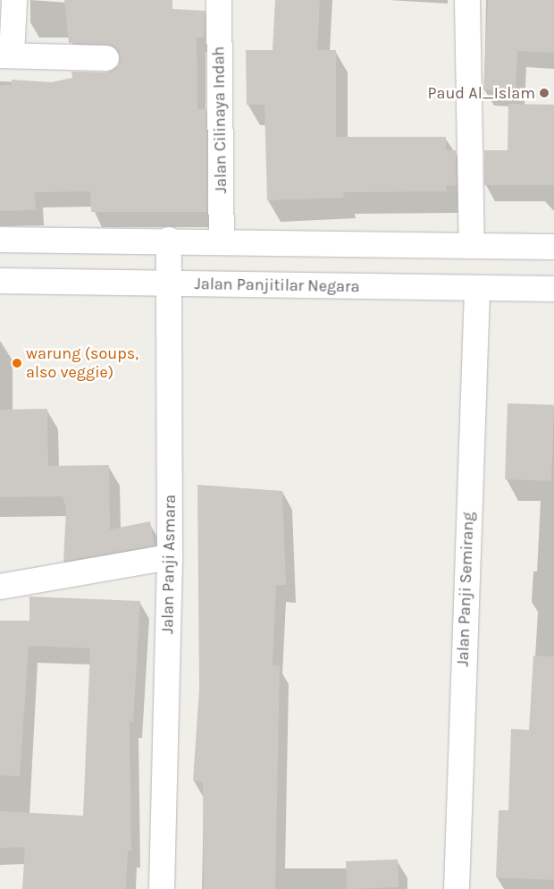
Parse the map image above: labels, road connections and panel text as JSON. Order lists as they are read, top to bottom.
{
  "streets": {
    "street": [
      "Jalan Cilinaya Indah",
      "Jalan Panjitilar Negara",
      "Jalan Panji Asmara",
      "Jalan Panji Semirang"
    ]
  },
  "crossings": [
    ["Jalan Panjitilar Negara", "Jalan Panji Asmara"],
    ["Jalan Panjitilar Negara", "Jalan Panji Semirang"]
  ],
  "places": ["Paud Al_Islam", "warung (soups, also veggie)"]
}
